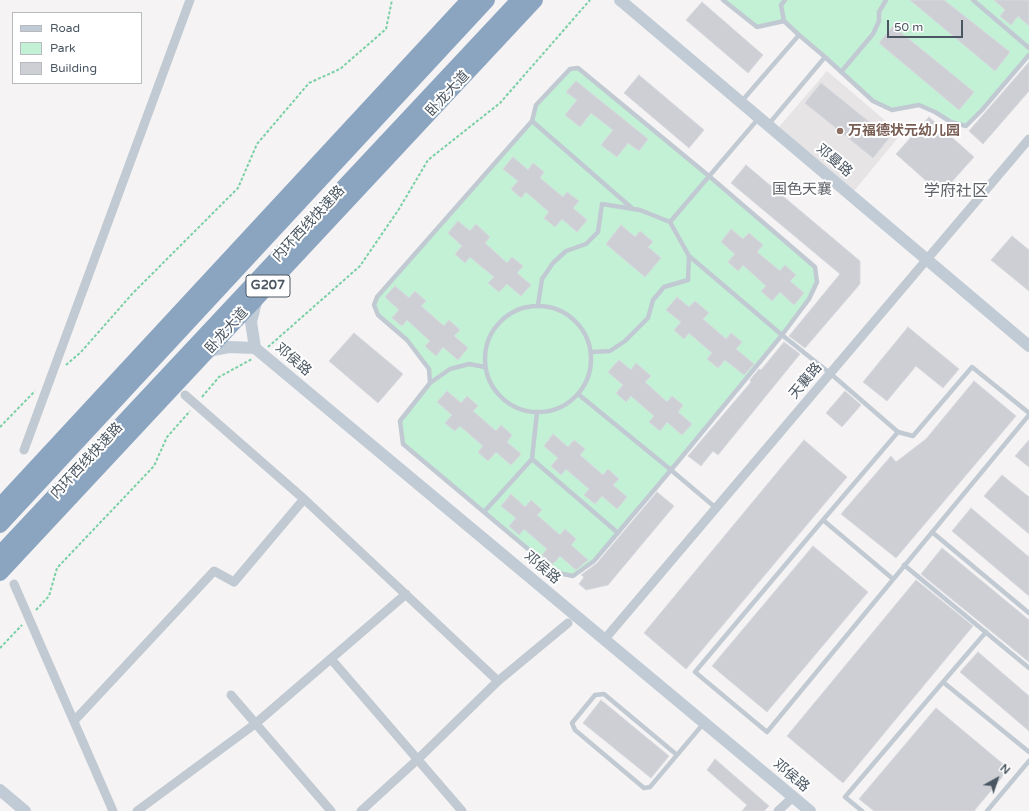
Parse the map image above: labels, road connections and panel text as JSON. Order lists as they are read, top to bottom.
{
  "streets": {
    "highway": ["卧龙大道", "内环西线快速路", "G207"],
    "street": ["邓曼路", "邓侯路", "天襄路"]
  },
  "crossings": [
    ["邓曼路", "天襄路"],
    ["邓侯路", "天襄路"]
  ],
  "districts": ["国色天襄", "学府社区"],
  "places": ["万福德状元幼儿园"],
  "legend": ["Road", "Park", "Building"],
  "scale_bar": "50 m",
  "north": "top right"
}
